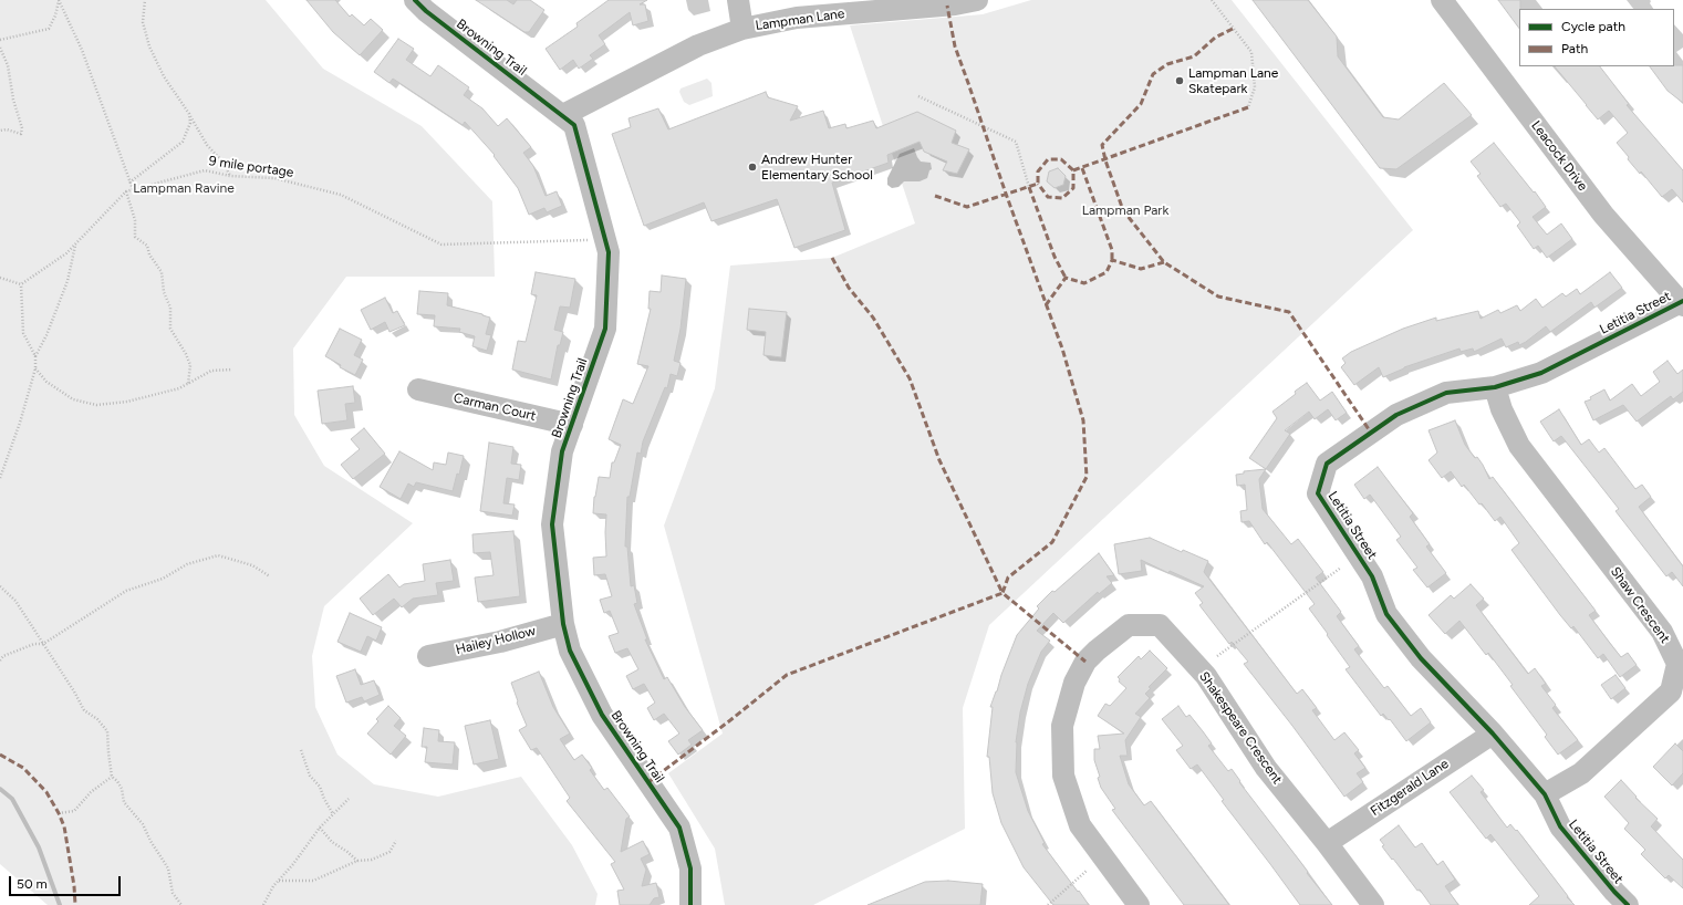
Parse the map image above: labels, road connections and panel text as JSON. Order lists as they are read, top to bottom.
{
  "streets": {
    "street": [
      "Lampman Lane",
      "Browning Trail",
      "Leacock Drive",
      "Letitia Street",
      "Carman Court",
      "Shaw Crescent",
      "Hailey Hollow",
      "Shakespeare Crescent",
      "Fitzgerald Lane"
    ],
    "path": ["9 mile portage"]
  },
  "crossings": [
    ["Lampman Lane", "Browning Trail"],
    ["Browning Trail", "9 mile portage"],
    ["Browning Trail", "Carman Court"],
    ["Browning Trail", "Hailey Hollow"],
    ["Leacock Drive", "Letitia Street"],
    ["Letitia Street", "Shaw Crescent"],
    ["Letitia Street", "Fitzgerald Lane"],
    ["Shakespeare Crescent", "Fitzgerald Lane"]
  ],
  "parks": ["Lampman Ravine", "Lampman Park"],
  "places": ["Lampman Lane Skatepark", "Andrew Hunter Elementary School"],
  "legend": ["Cycle path", "Path"],
  "scale_bar": "50 m"
}
